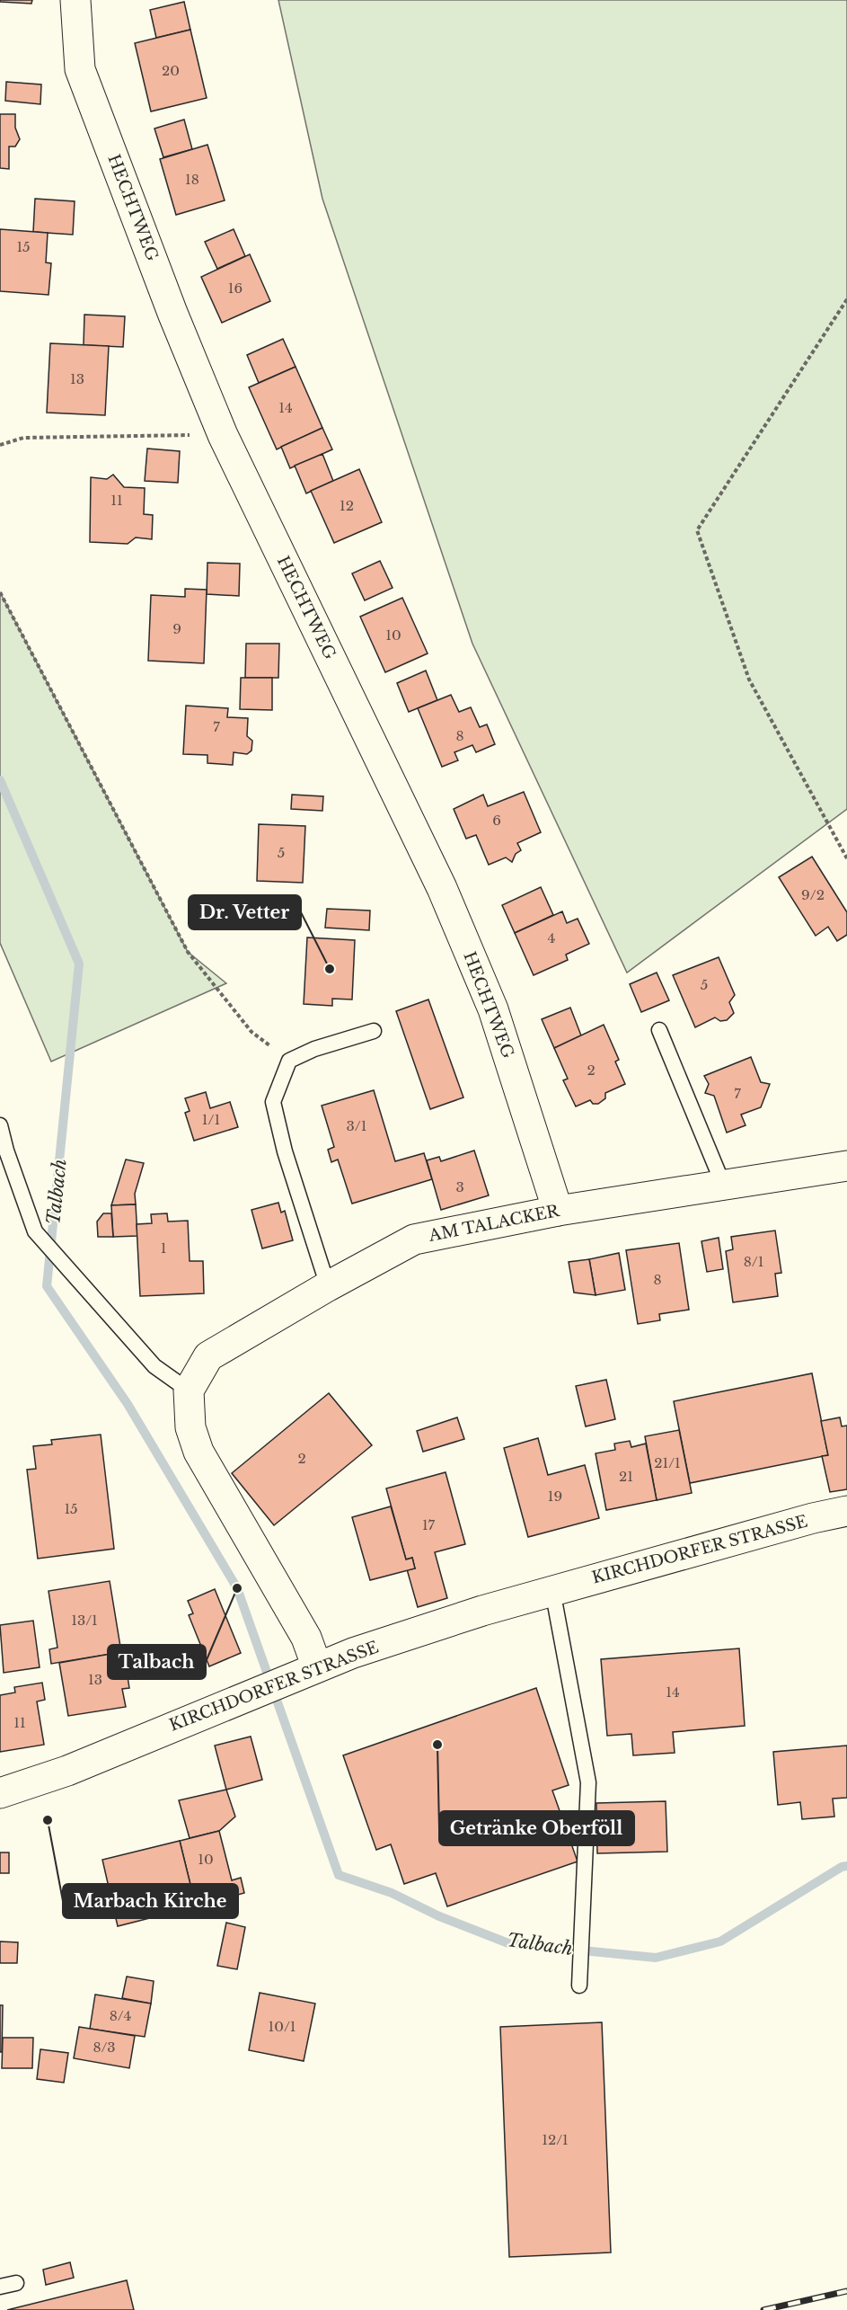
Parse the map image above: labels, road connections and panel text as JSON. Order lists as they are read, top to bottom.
{
  "streets": {
    "street": ["HECHTWEG", "AM TALACKER", "KIRCHDORFER STRASSE"]
  },
  "crossings": [
    ["HECHTWEG", "AM TALACKER"]
  ],
  "water": ["Talbach"],
  "places": [
    "Dr. Vetter",
    "Talbach",
    "Getränke Oberföll",
    "Marbach Kirche"
  ],
  "house_numbers": [
    "20",
    "18",
    "15",
    "16",
    "13",
    "14",
    "11",
    "12",
    "9",
    "10",
    "7",
    "8",
    "6",
    "5",
    "9/2",
    "4",
    "5",
    "2",
    "7",
    "1/1",
    "3/1",
    "3",
    "1",
    "8/1",
    "8",
    "2",
    "21/1",
    "21",
    "19",
    "15",
    "17",
    "13/1",
    "13",
    "14",
    "11",
    "10",
    "8/4",
    "10/1",
    "8/3",
    "12/1"
  ]
}
